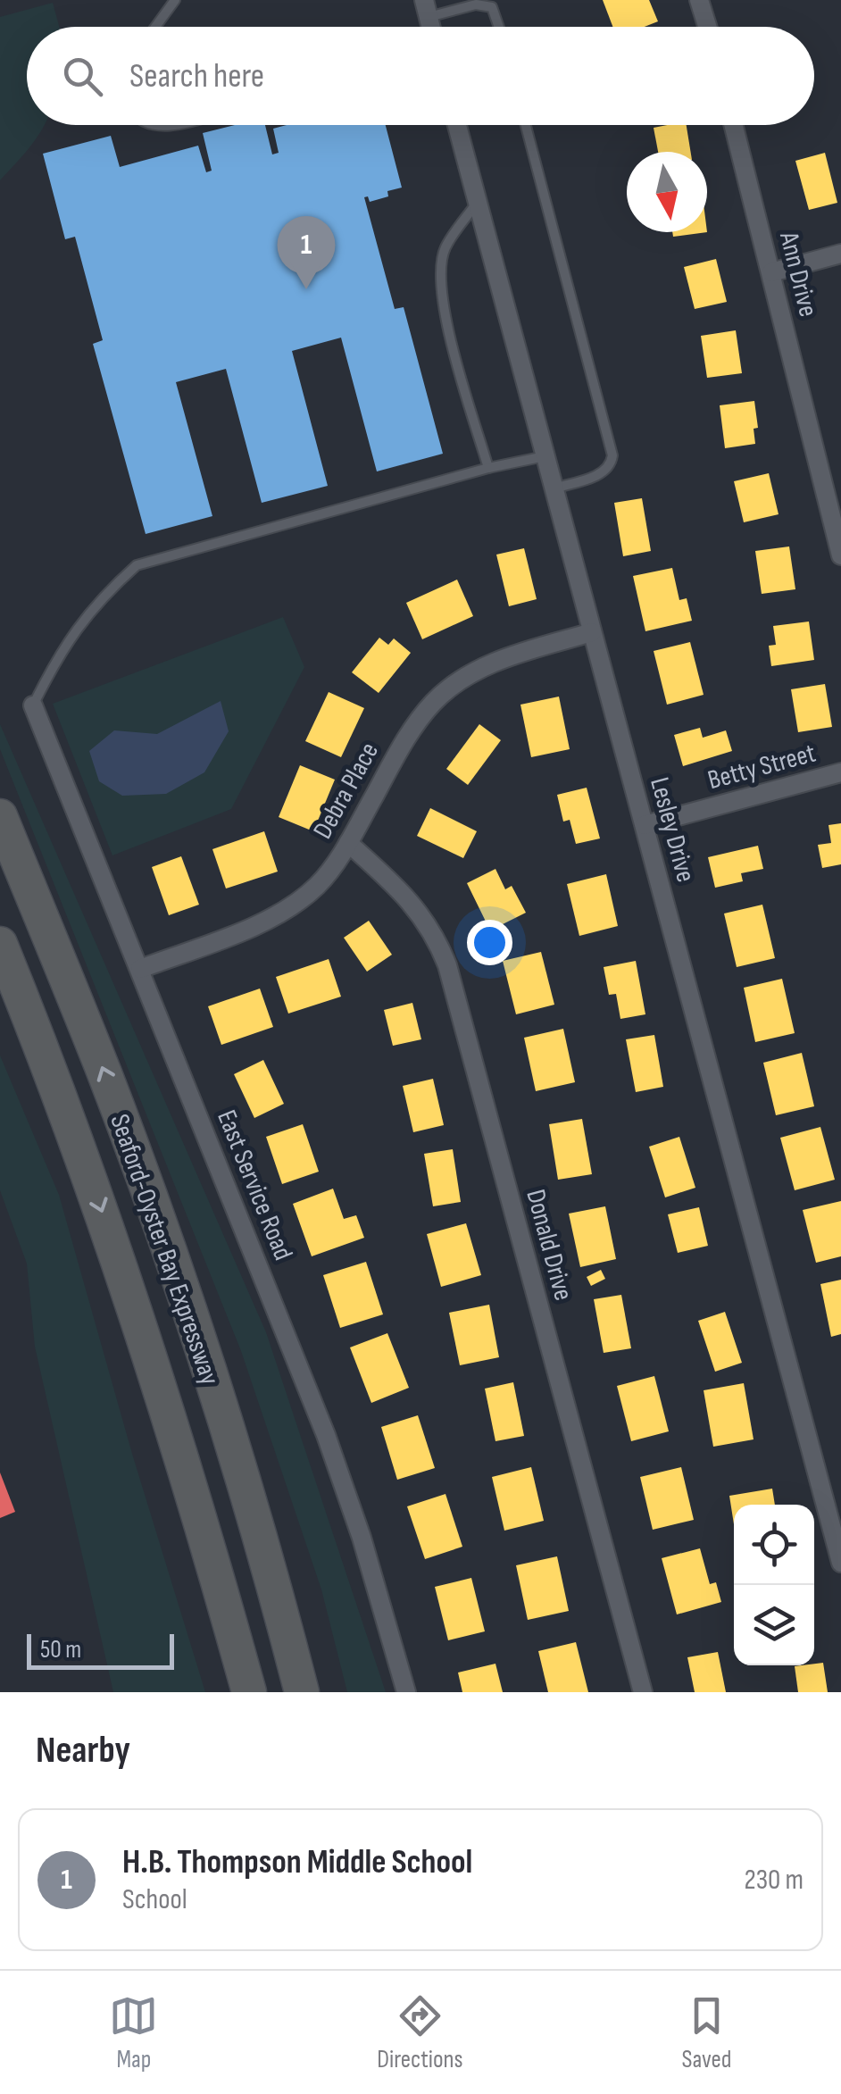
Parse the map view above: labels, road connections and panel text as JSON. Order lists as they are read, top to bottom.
{
  "streets": {
    "highway": ["Seaford-Oyster Bay Expressway"],
    "street": [
      "Ann Drive",
      "Betty Street",
      "Debra Place",
      "Lesley Drive",
      "East Service Road",
      "Donald Drive"
    ]
  },
  "crossings": [
    ["Betty Street", "Lesley Drive"],
    ["Debra Place", "Lesley Drive"],
    ["Debra Place", "East Service Road"],
    ["Debra Place", "Donald Drive"]
  ],
  "scale_bar": "50 m",
  "north": "bottom",
  "page": {
    "search": "Search here",
    "pins": "1",
    "scale": "50 m",
    "heading": "Nearby",
    "list": [
      {
        "mark": "1",
        "name": "H.B. Thompson Middle School",
        "note": "School",
        "value": "230 m"
      }
    ],
    "nav": ["Map", "Directions", "Saved"]
  }
}
